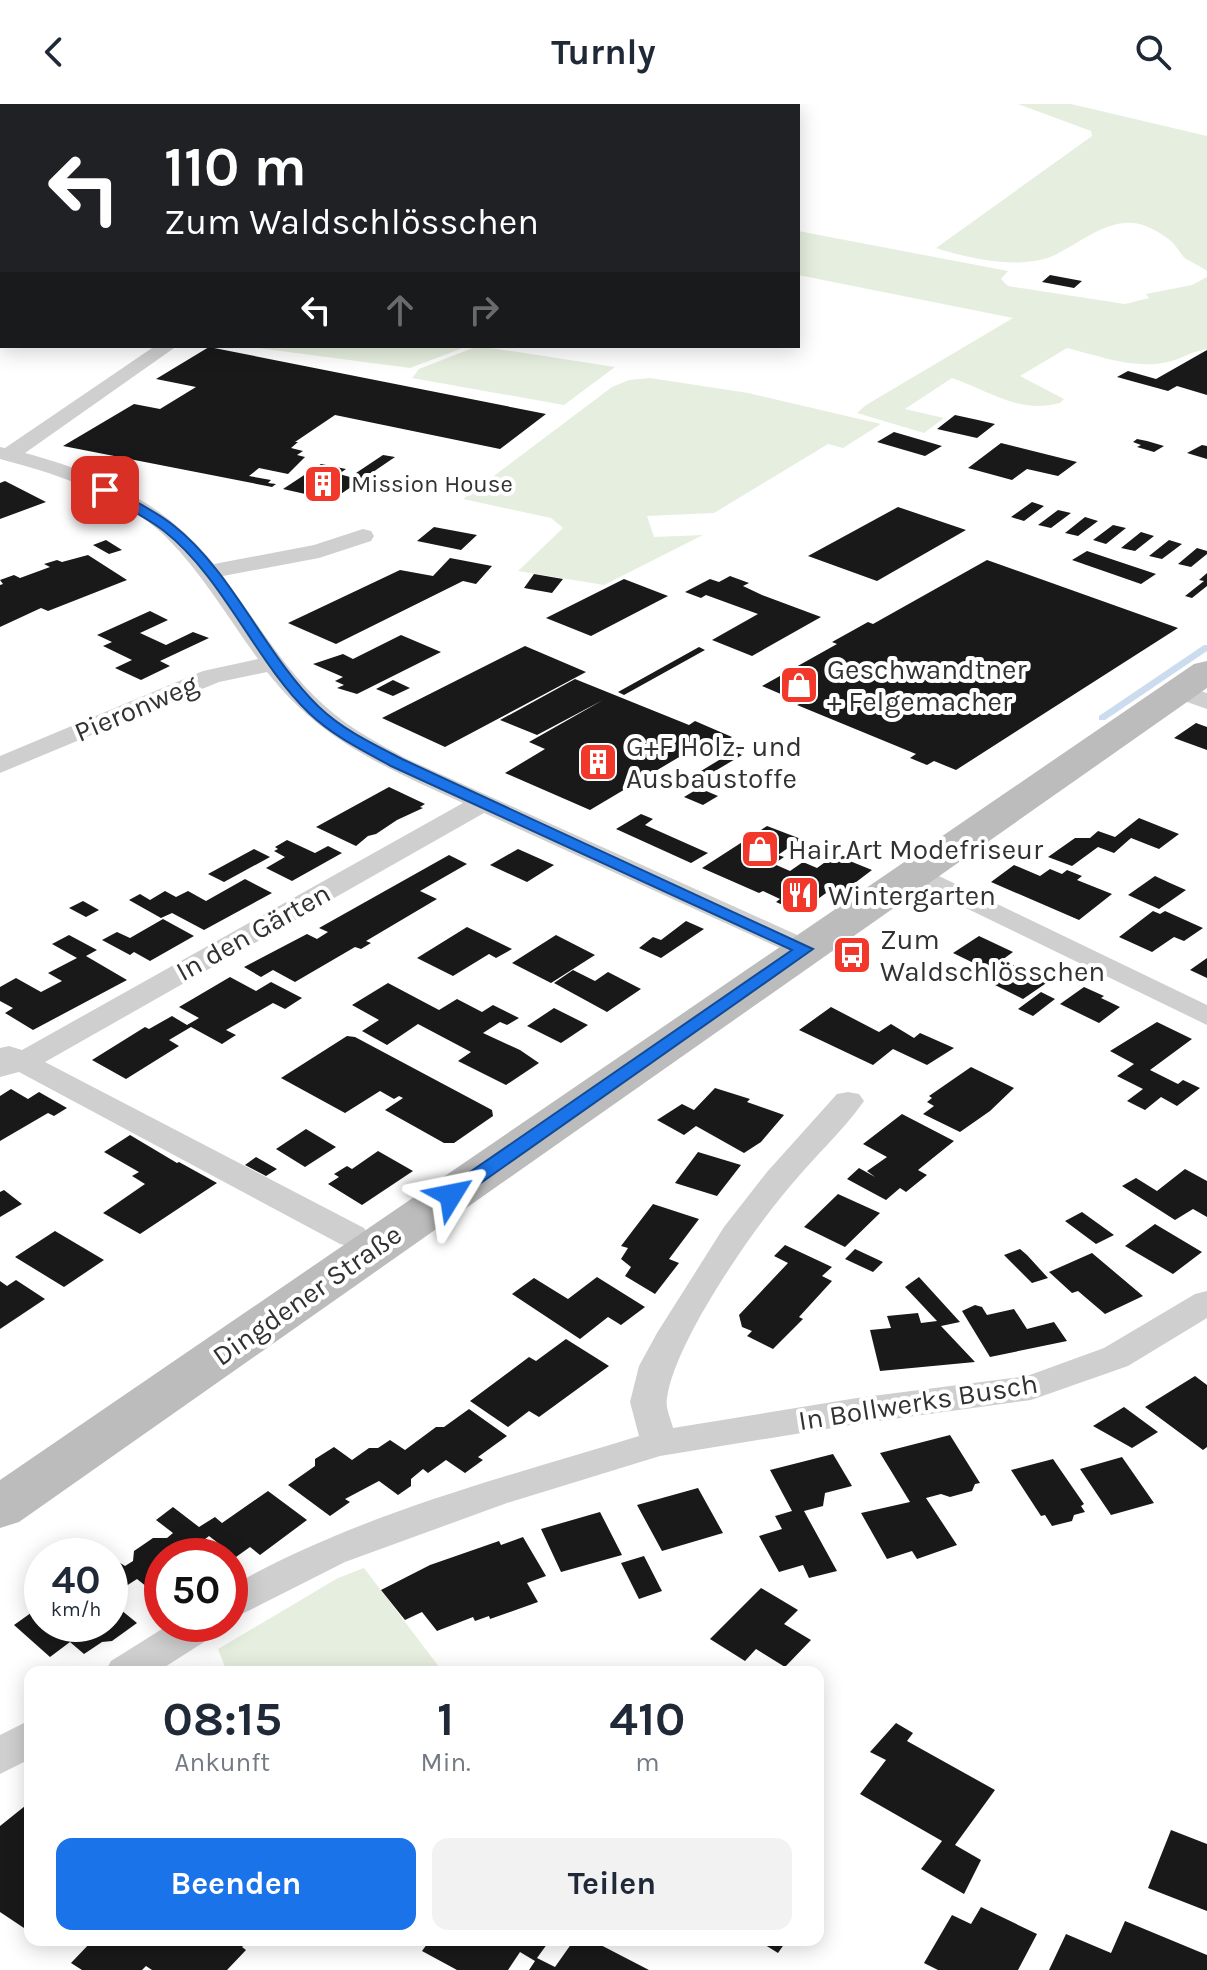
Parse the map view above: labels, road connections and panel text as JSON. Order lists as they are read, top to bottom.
{
  "streets": {
    "main road": ["Dingdener Straße"],
    "street": ["Pieronweg", "In den Gärten", "In Bollwerks Busch"]
  },
  "places": {
    "building": ["Mission House", "G+F Holz- und Ausbaustoffe"],
    "shop": ["Geschwandtner + Felgemacher", "Hair.Art Modefriseur"],
    "restaurant": ["Wintergarten"],
    "bus stop": ["Zum Waldschlösschen"]
  },
  "page": {
    "header": "Turnly",
    "turn": ["110 m", "Zum Waldschlösschen"],
    "speed": "40 km/h",
    "limit": "50",
    "eta": [
      "08:15",
      "Ankunft",
      "1",
      "Min.",
      "410",
      "m"
    ],
    "buttons": ["Beenden", "Teilen"]
  }
}
